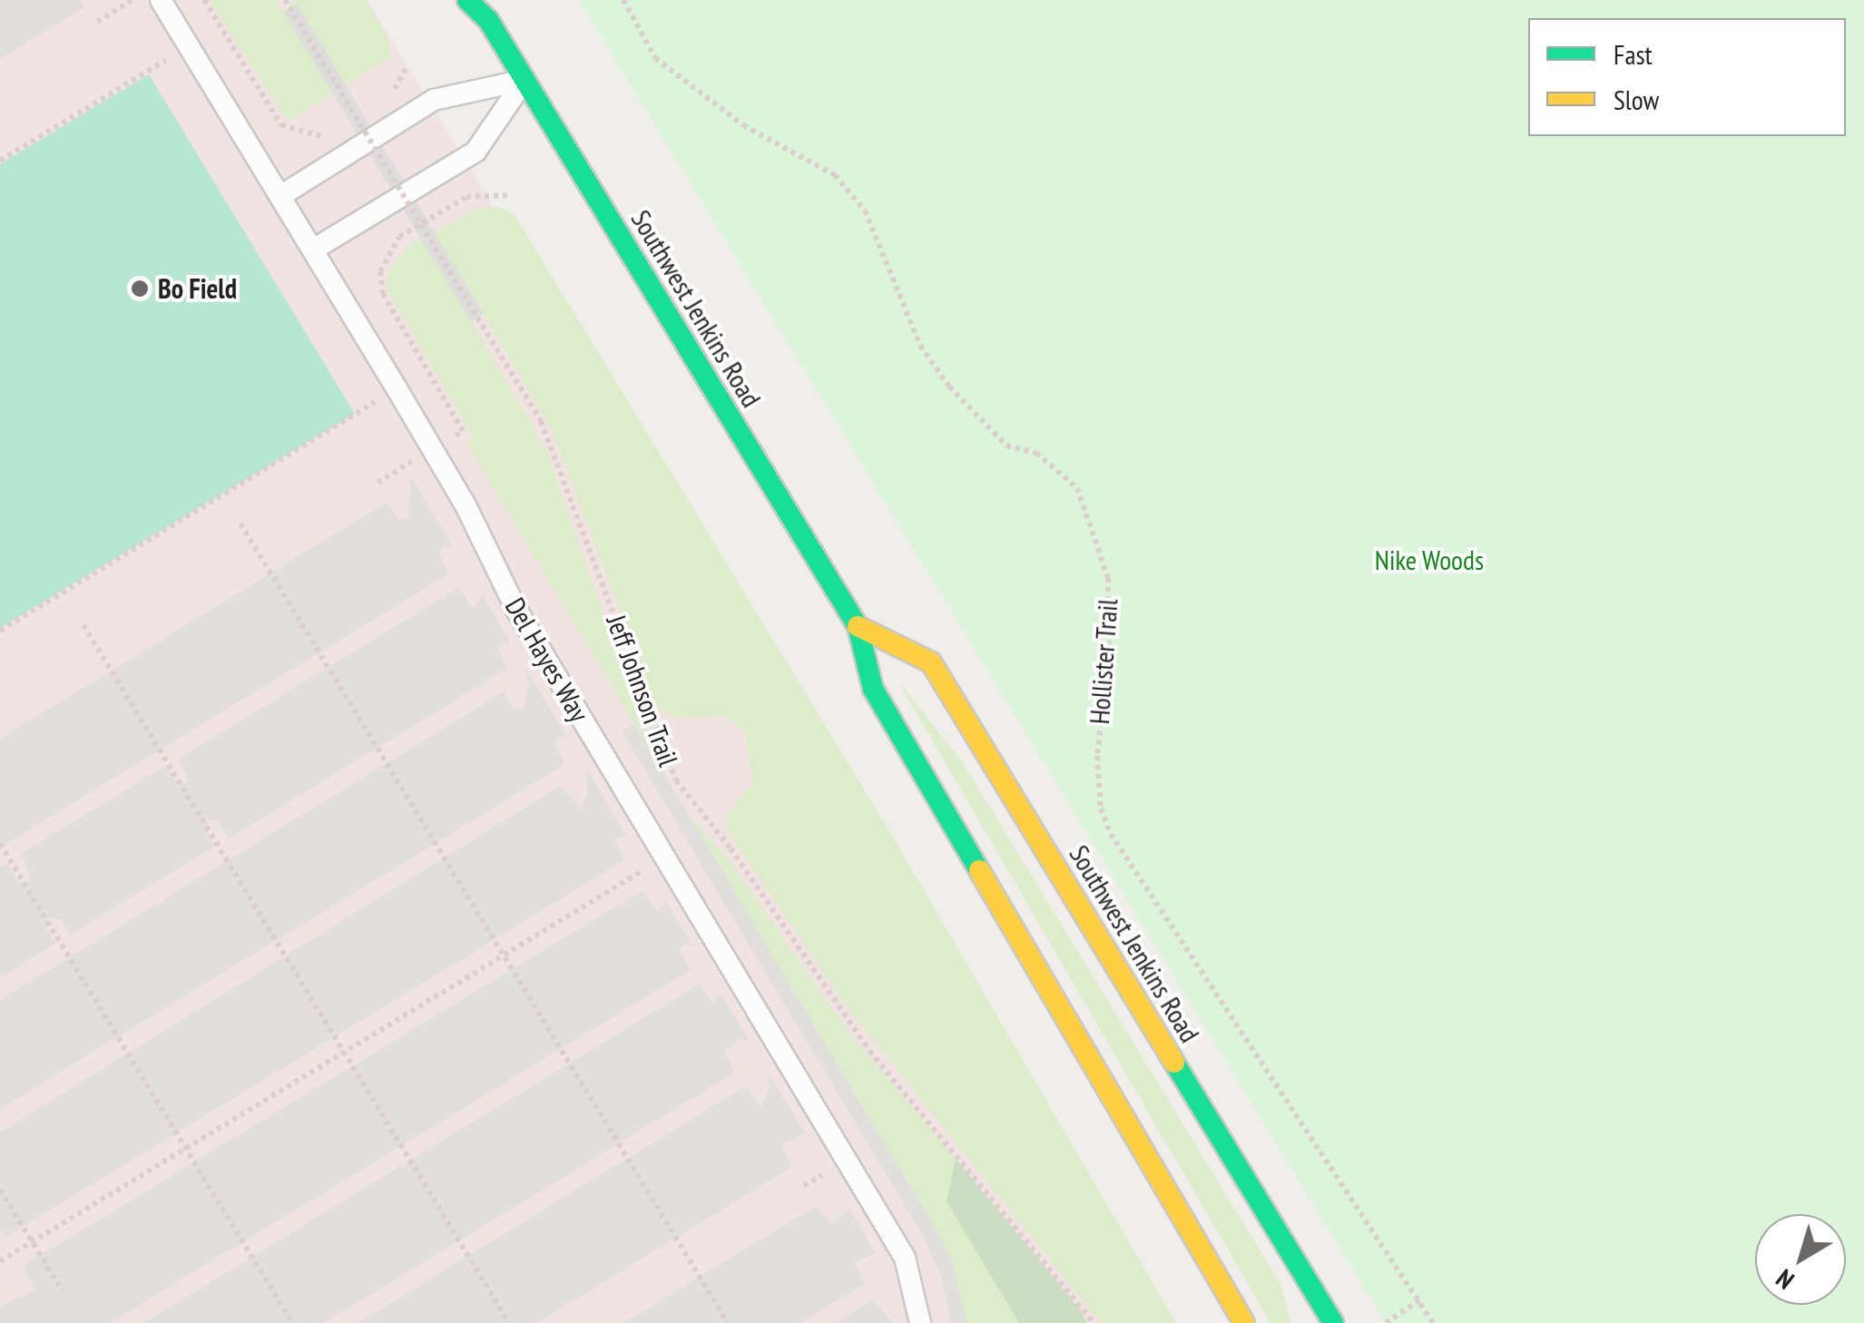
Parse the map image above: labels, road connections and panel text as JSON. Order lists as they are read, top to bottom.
{
  "streets": {
    "main road": ["Southwest Jenkins Road"],
    "lane": ["Del Hayes Way"],
    "path": ["Hollister Trail", "Jeff Johnson Trail"]
  },
  "parks": ["Nike Woods"],
  "places": ["Bo Field"],
  "legend": ["Fast", "Slow"],
  "north": "bottom left"
}
